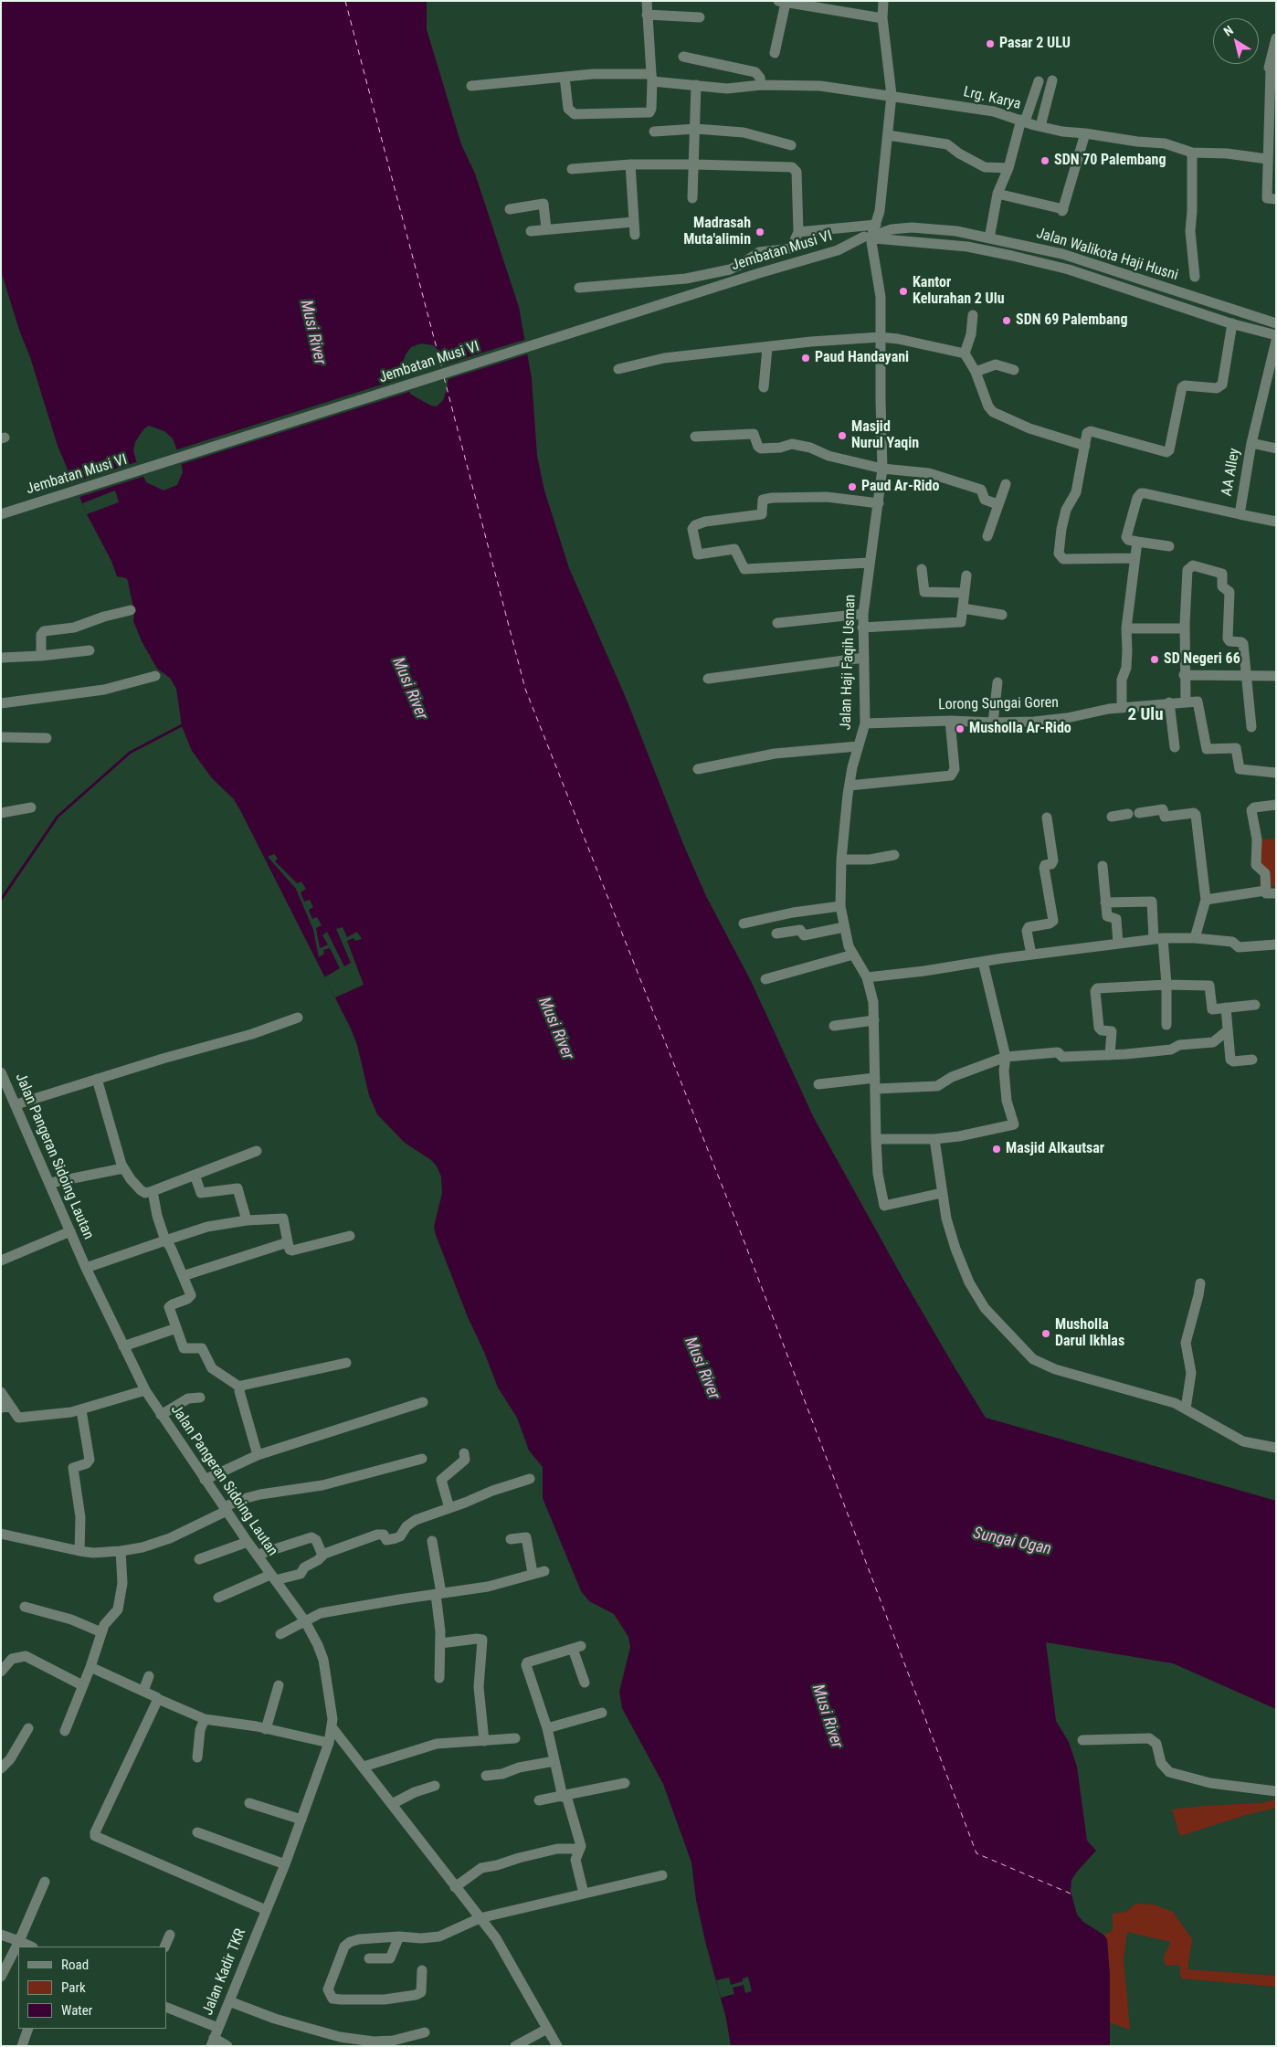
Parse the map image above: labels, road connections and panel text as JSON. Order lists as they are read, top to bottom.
{
  "streets": {
    "street": [
      "Lrg. Karya",
      "Jembatan Musi VI",
      "Jalan Walikota Haji Husni",
      "AA Alley",
      "Jalan Haji Faqih Usman",
      "Lorong Sungai Goren",
      "Jalan Pangeran Sidoing Lautan",
      "Jalan Kadir TKR"
    ]
  },
  "crossings": [
    ["Lrg. Karya", "Jalan Haji Faqih Usman"],
    ["Jembatan Musi VI", "Jalan Walikota Haji Husni"],
    ["Jembatan Musi VI", "Jalan Haji Faqih Usman"],
    ["Jalan Walikota Haji Husni", "Jalan Haji Faqih Usman"],
    ["Jalan Haji Faqih Usman", "Lorong Sungai Goren"],
    ["Jalan Pangeran Sidoing Lautan", "Jalan Kadir TKR"]
  ],
  "districts": ["2 Ulu"],
  "water": ["Musi River", "Sungai Ogan"],
  "places": [
    "Pasar 2 ULU",
    "SDN 70 Palembang",
    "Madrasah Muta'alimin",
    "Kantor Kelurahan 2 Ulu",
    "SDN 69 Palembang",
    "Paud Handayani",
    "Masjid Nurul Yaqin",
    "Paud Ar-Rido",
    "SD Negeri 66",
    "Musholla Ar-Rido",
    "Masjid Alkautsar",
    "Musholla Darul Ikhlas"
  ],
  "legend": ["Road", "Park", "Water"],
  "north": "top left"
}
